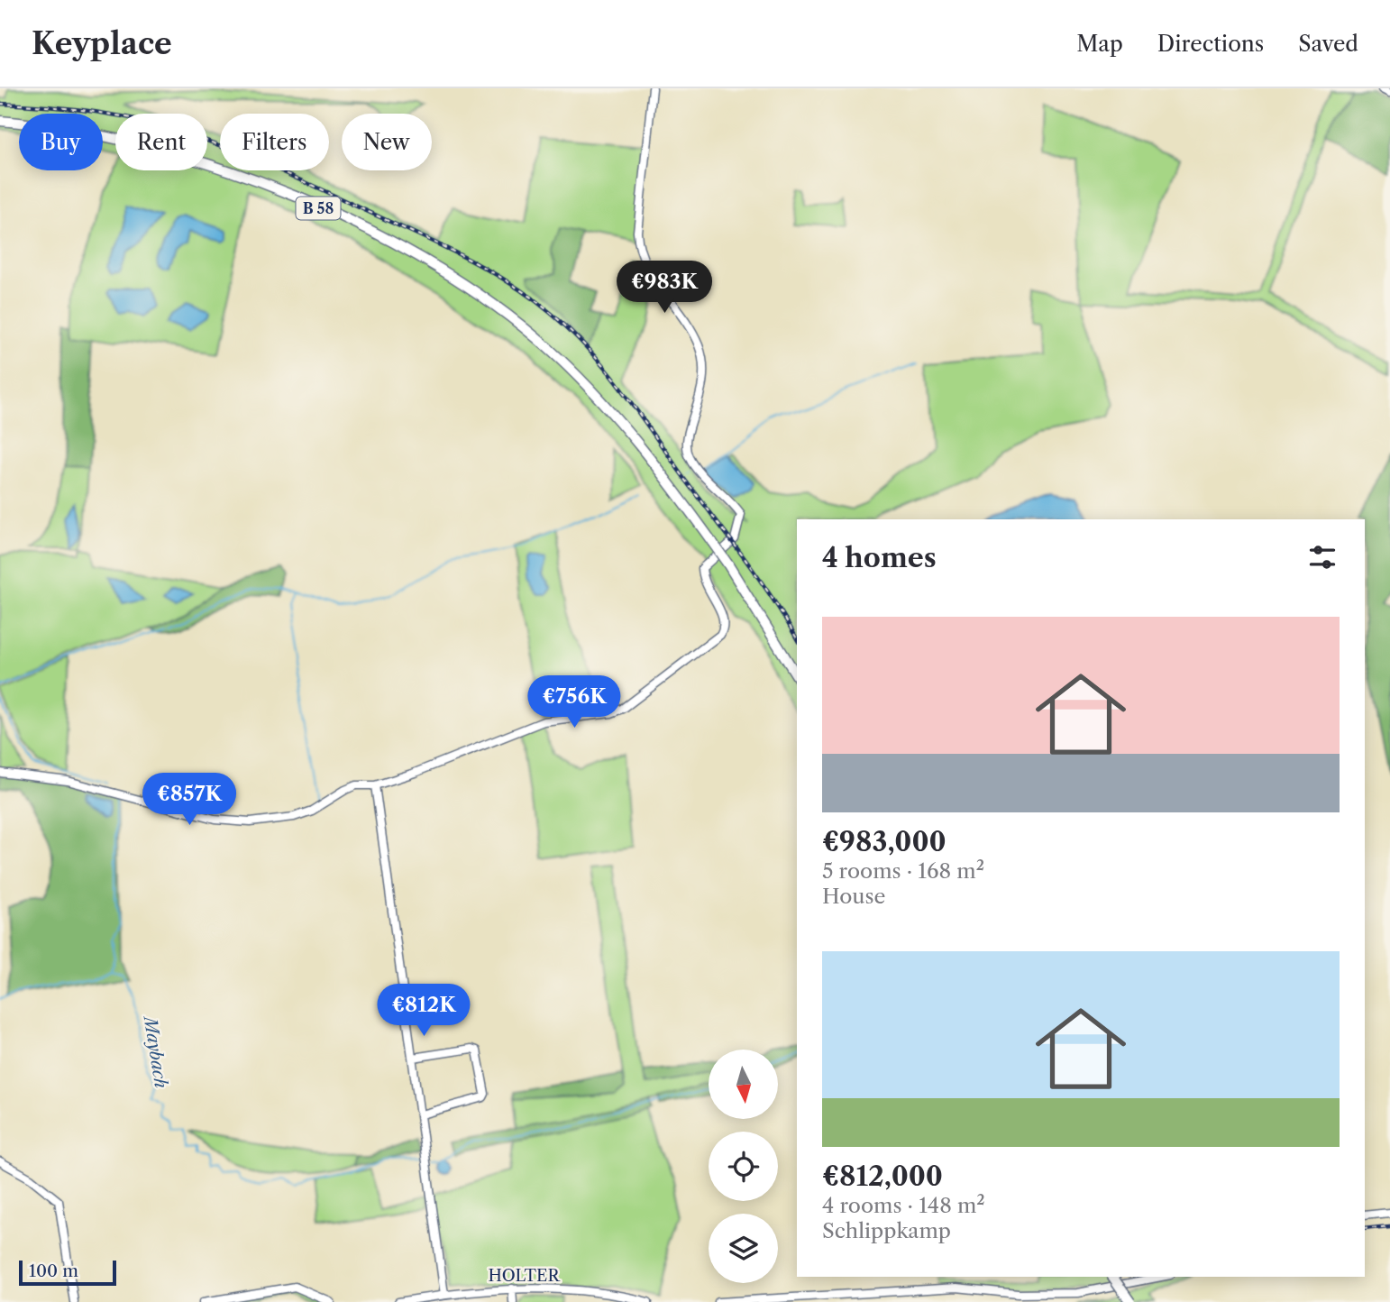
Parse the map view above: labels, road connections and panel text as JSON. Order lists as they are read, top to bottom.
{
  "streets": {
    "main road": ["B 58"],
    "street": ["HOLTER"]
  },
  "water": ["Maybach"],
  "scale_bar": "100 m",
  "north": "bottom",
  "page": {
    "header": "Keyplace",
    "nav": ["Map", "Directions", "Saved"],
    "chip": [
      "Buy",
      "Rent",
      "Filters",
      "New"
    ],
    "price": [
      "€983K",
      "€756K",
      "€857K",
      "€812K"
    ],
    "heading": "4 homes",
    "list": [
      {
        "name": "€983,000",
        "note": "5 rooms · 168 m² · House"
      },
      {
        "name": "€812,000",
        "note": "4 rooms · 148 m² · Schlippkamp"
      }
    ],
    "scale": "100 m"
  }
}
